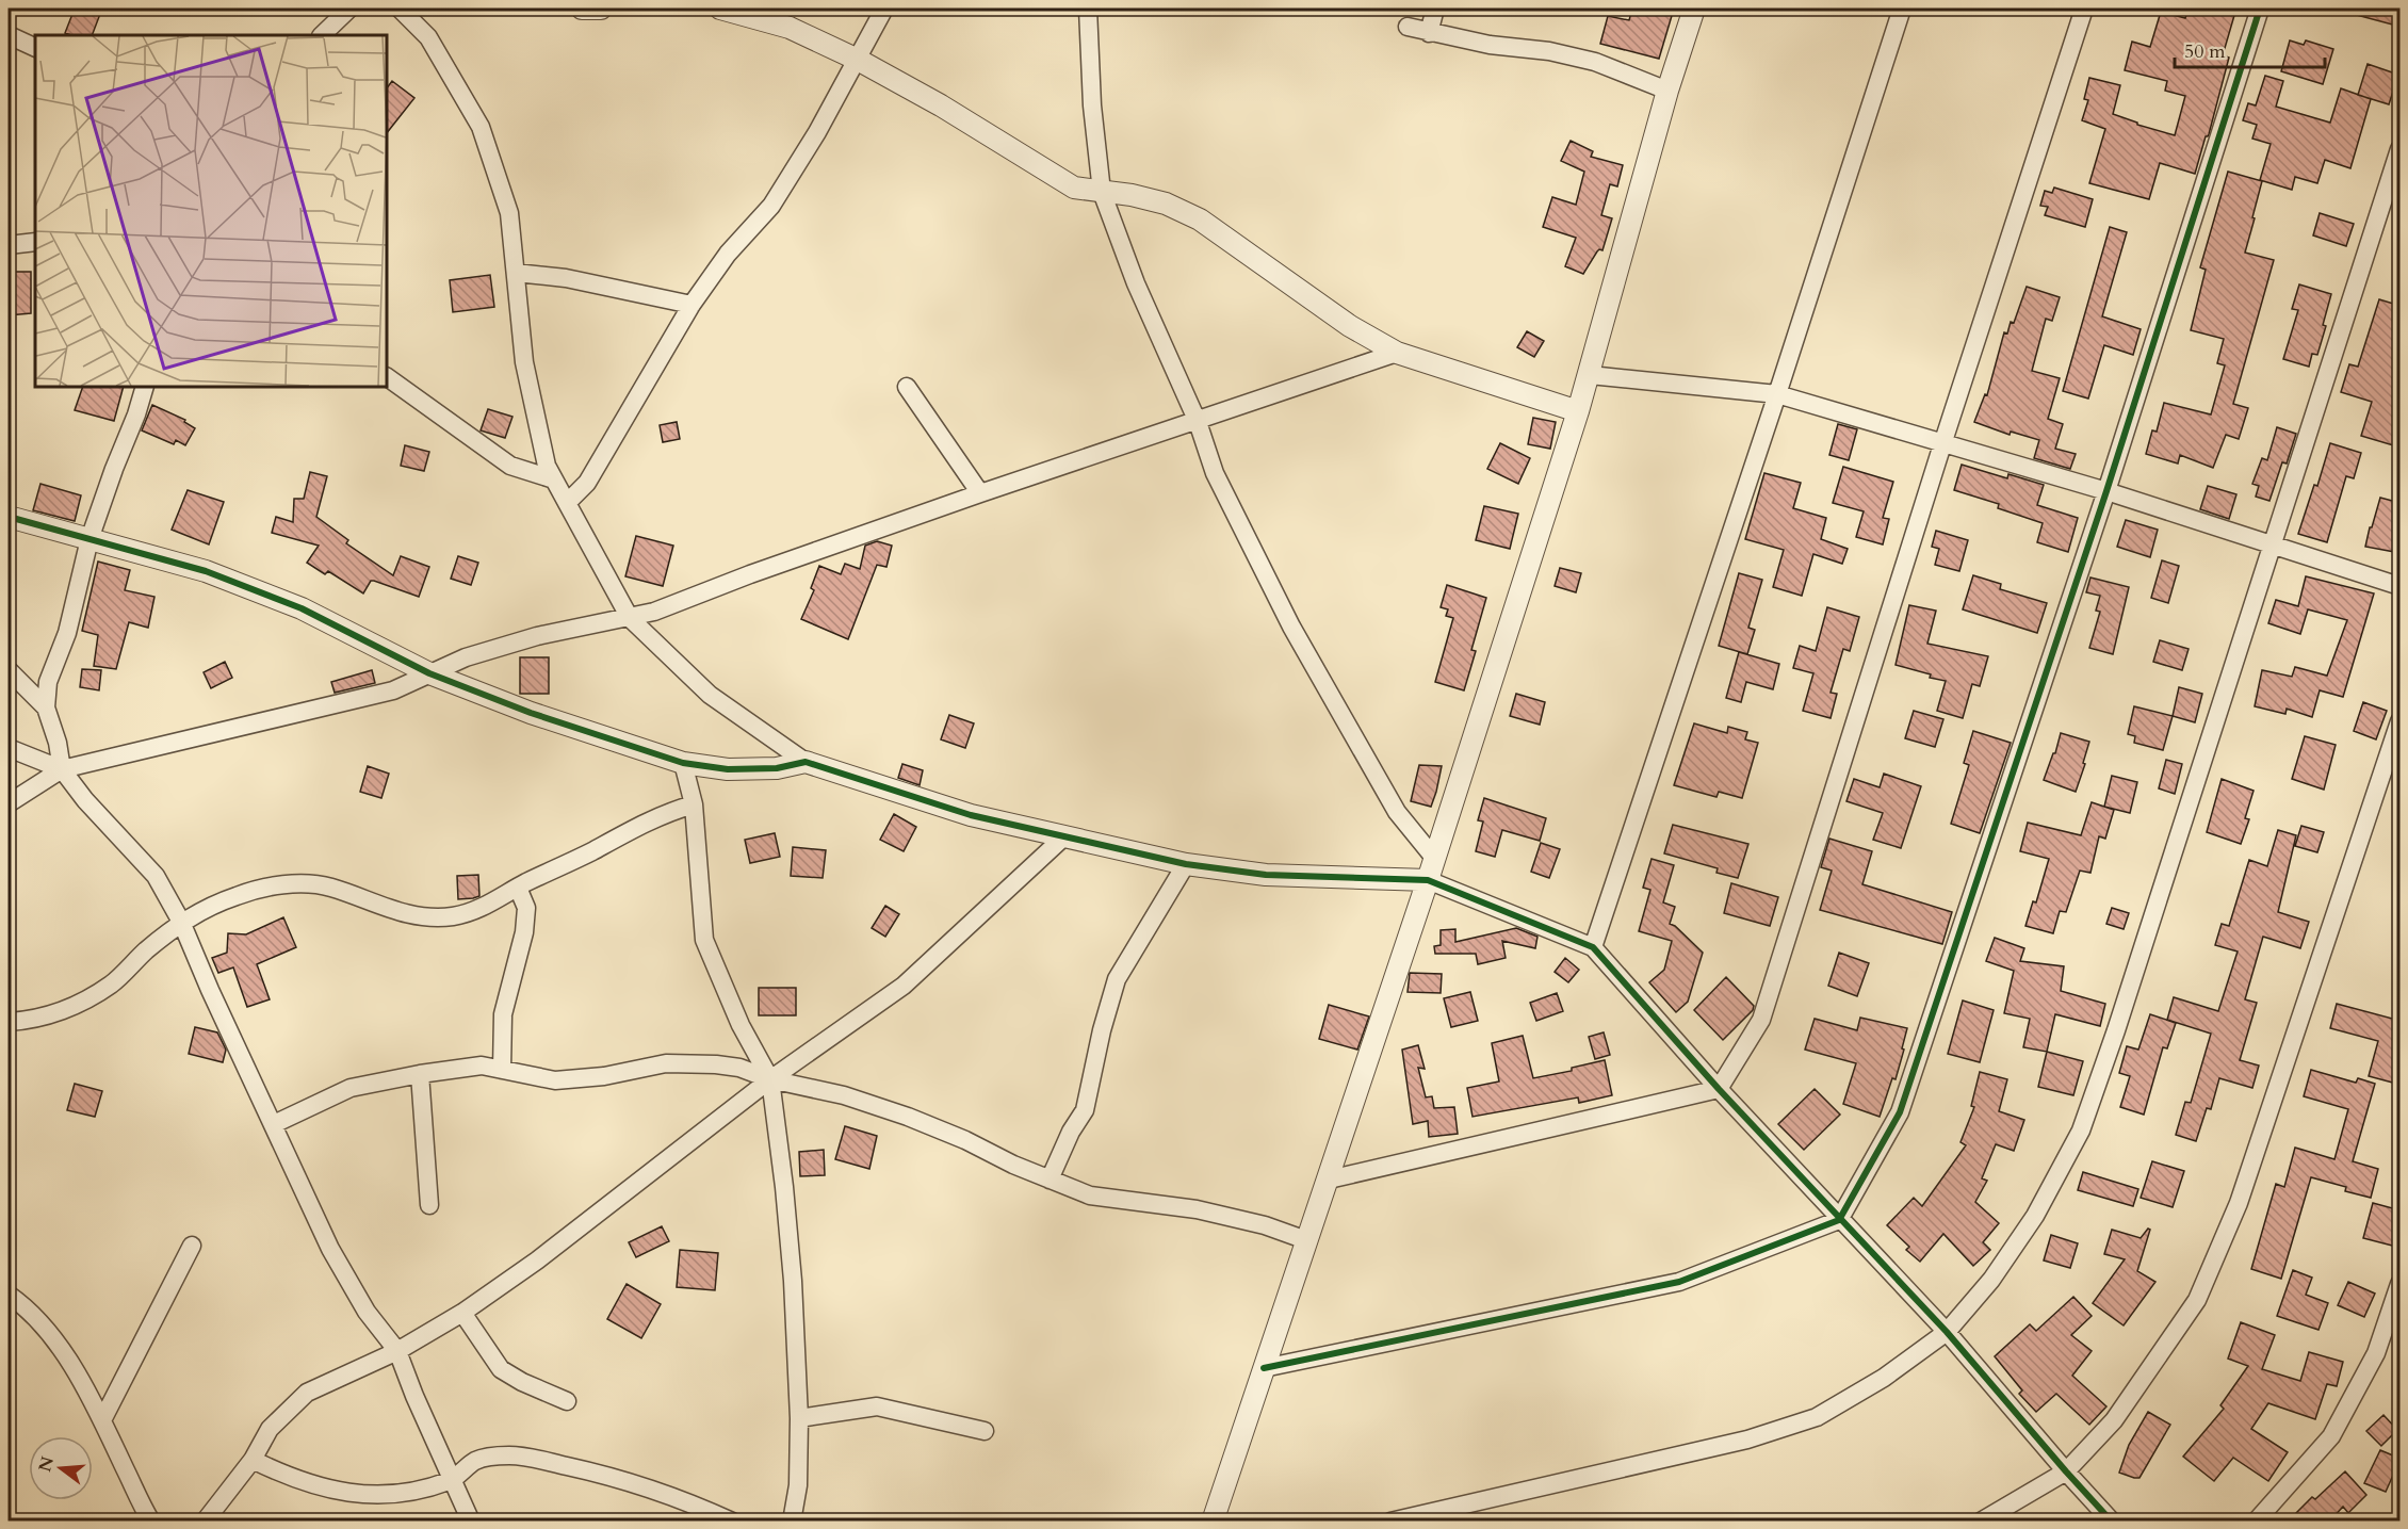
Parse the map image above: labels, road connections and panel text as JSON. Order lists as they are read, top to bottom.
{
  "scale_bar": "50 m",
  "north": "left"
}
